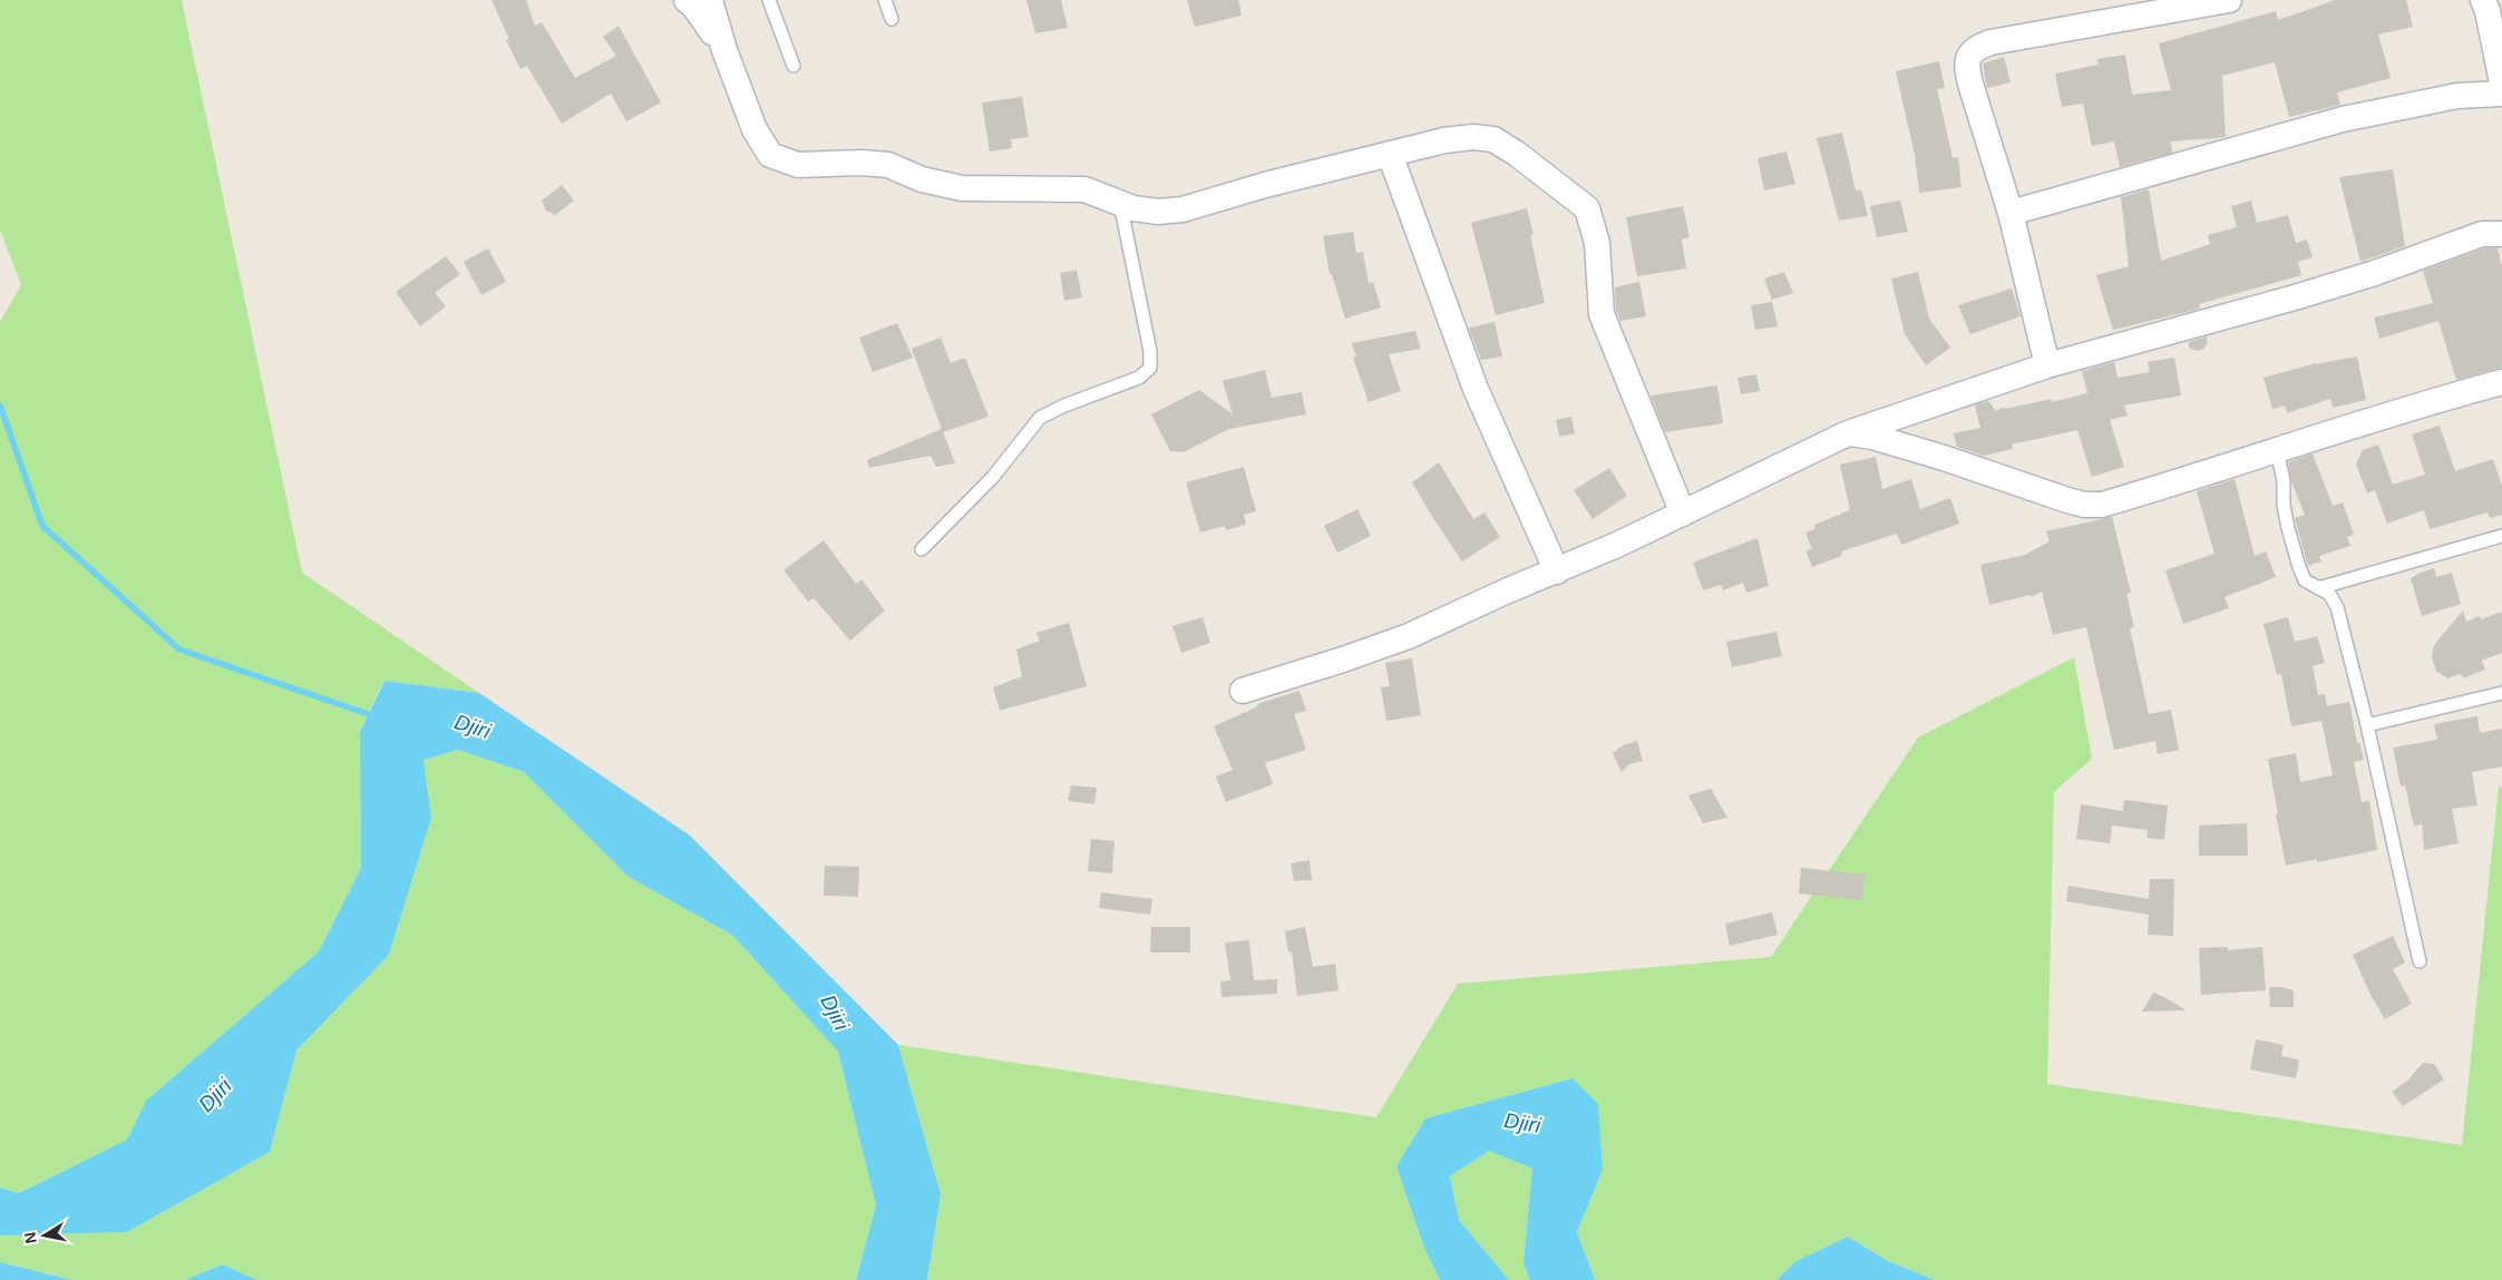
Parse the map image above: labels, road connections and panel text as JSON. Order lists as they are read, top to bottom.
{
  "water": ["Djiri"],
  "north": "left"
}
